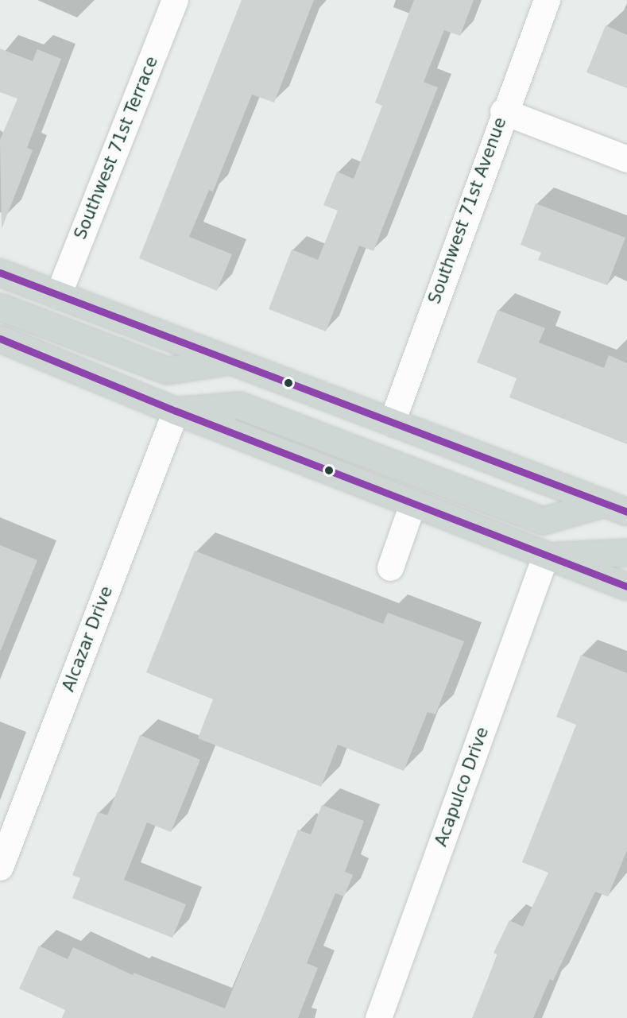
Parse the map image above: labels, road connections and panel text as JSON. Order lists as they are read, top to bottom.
{
  "streets": {
    "street": [
      "Southwest 71st Terrace",
      "Southwest 71st Avenue",
      "Alcazar Drive",
      "Acapulco Drive"
    ]
  }
}
